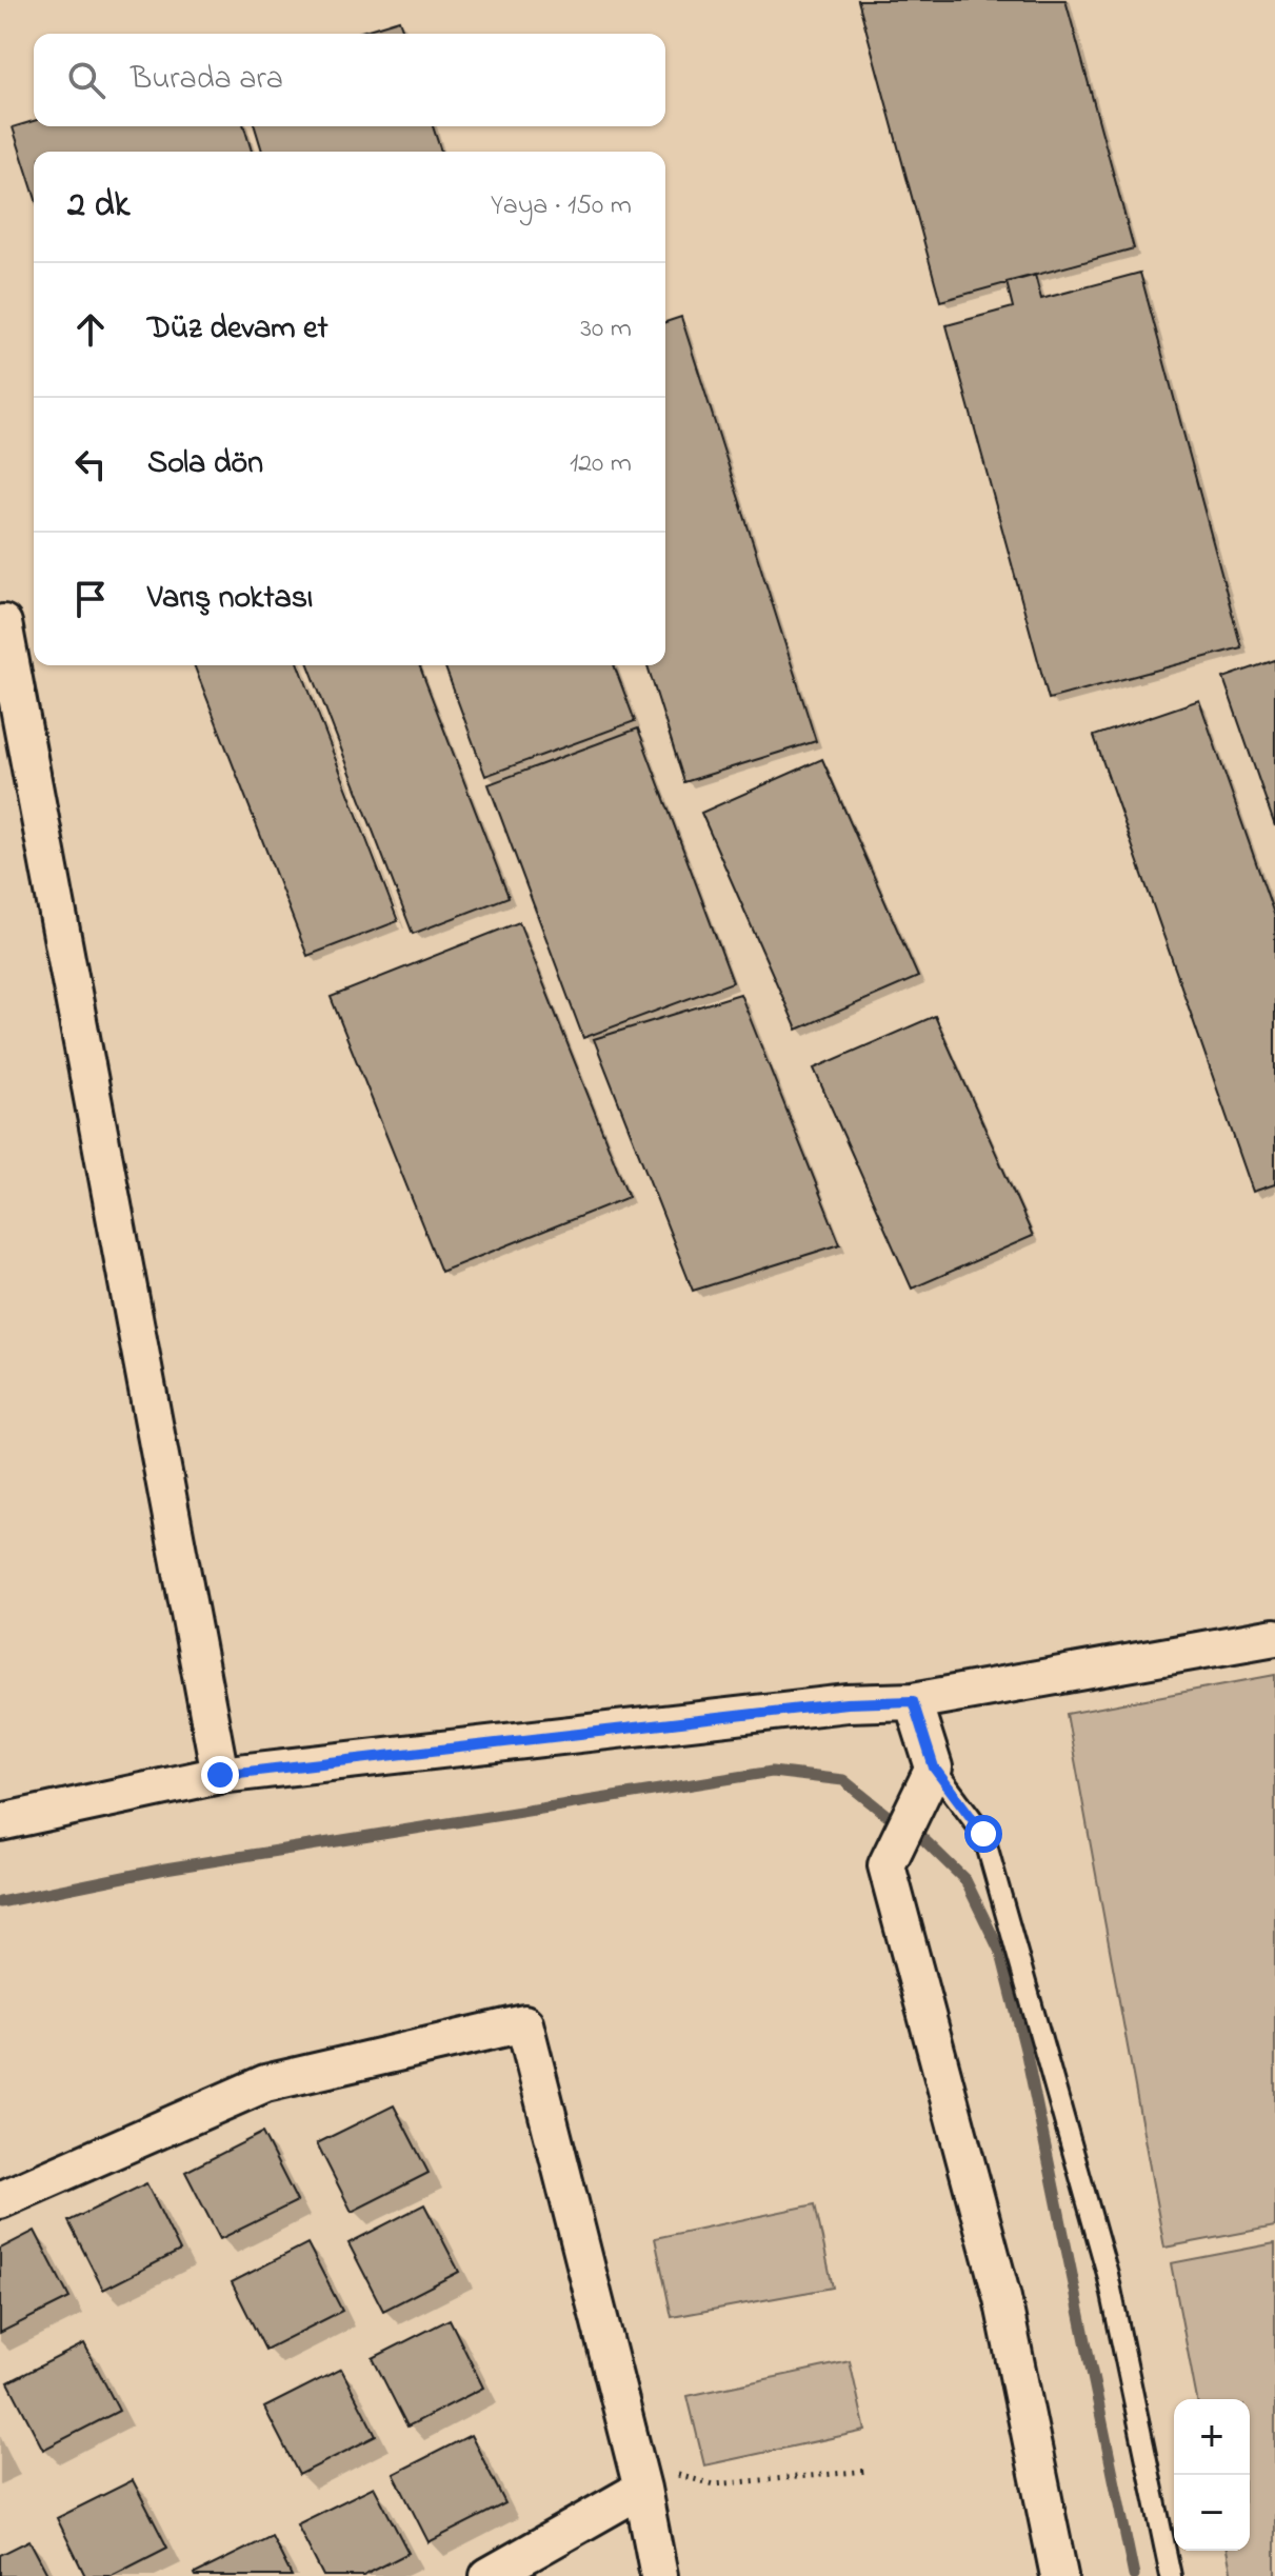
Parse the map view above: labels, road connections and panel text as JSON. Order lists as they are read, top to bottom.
{
  "page": {
    "search": "Burada ara",
    "heading": ["2 dk", "Yaya · 150 m"],
    "list": [
      ["Düz devam et", "30 m"],
      ["Sola dön", "120 m"],
      "Varış noktası"
    ],
    "map_buttons": ["+", "−"]
  }
}
